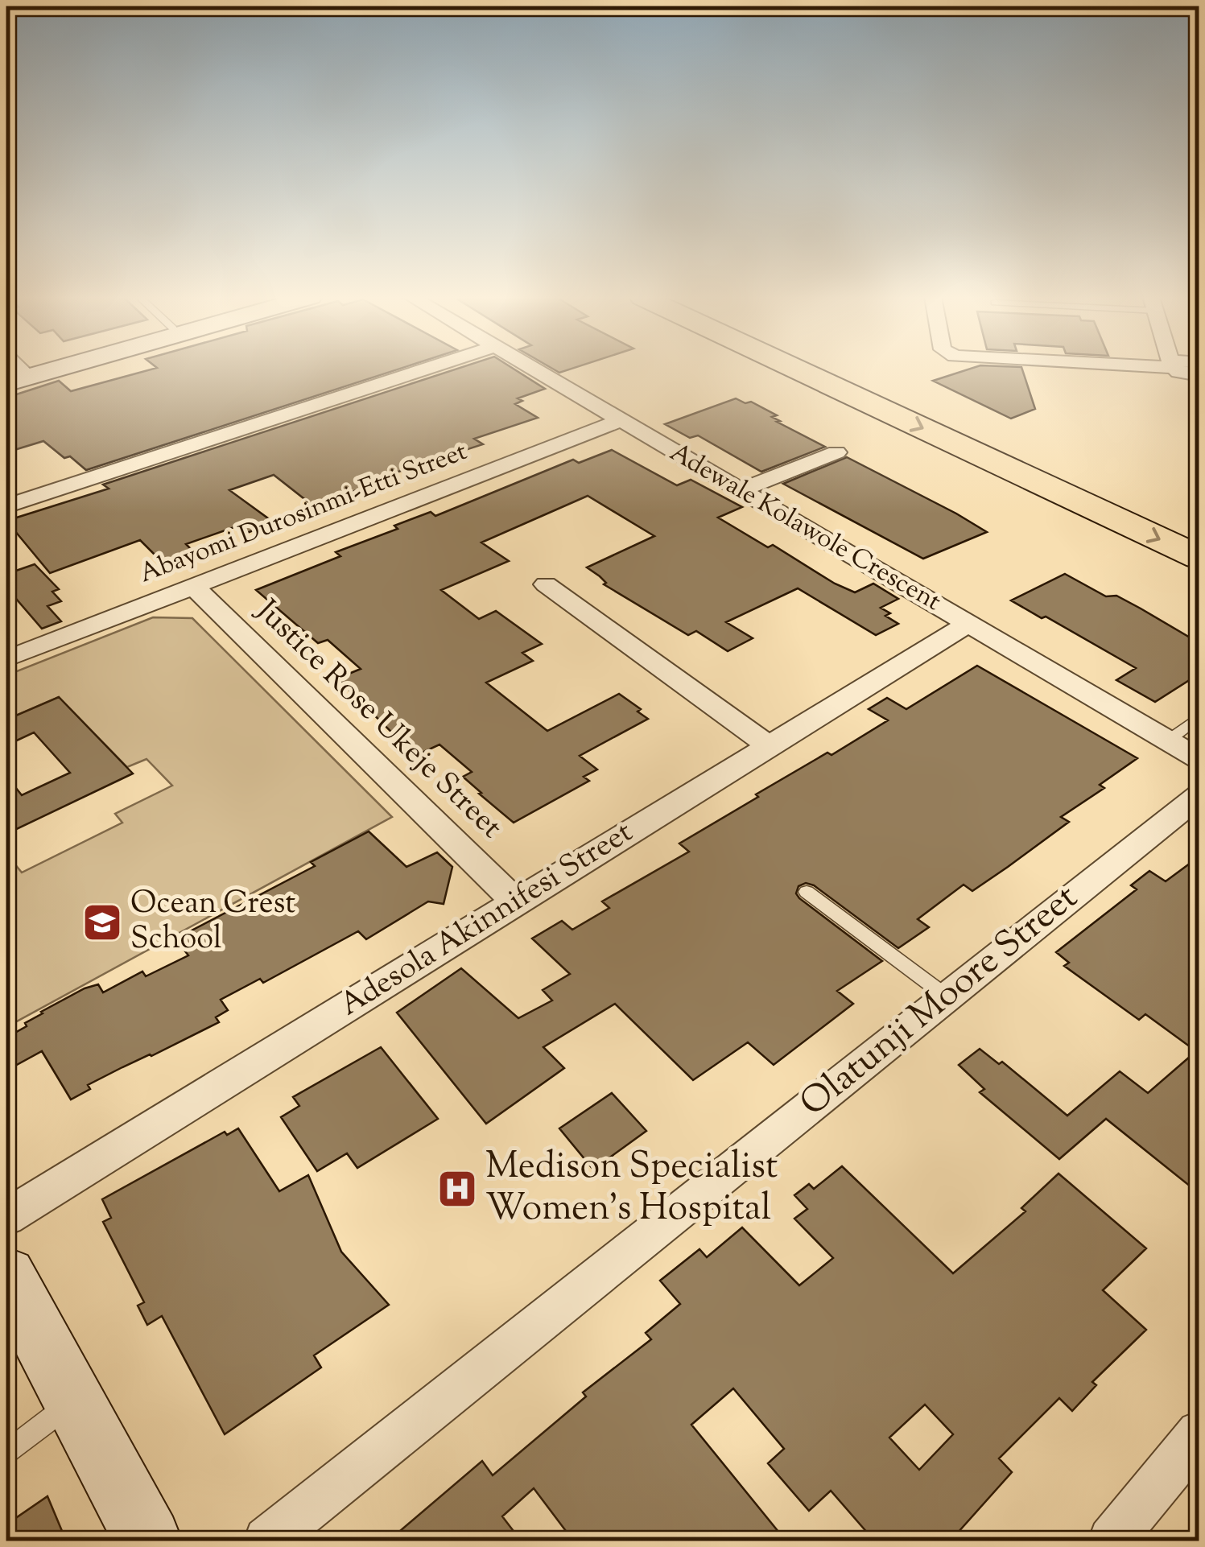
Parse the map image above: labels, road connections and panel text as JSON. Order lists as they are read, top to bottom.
{
  "streets": {
    "street": [
      "Abayomi Durosinmi-Etti Street",
      "Adewale Kolawole Crescent",
      "Justice Rose Ukeje Street",
      "Adesola Akinnifesi Street",
      "Olatunji Moore Street"
    ]
  },
  "crossings": [
    ["Abayomi Durosinmi-Etti Street", "Adewale Kolawole Crescent"],
    ["Abayomi Durosinmi-Etti Street", "Justice Rose Ukeje Street"],
    ["Adewale Kolawole Crescent", "Adesola Akinnifesi Street"],
    ["Justice Rose Ukeje Street", "Adesola Akinnifesi Street"]
  ],
  "places": {
    "school or university": ["Ocean Crest School"],
    "hospital": ["Medison Specialist Women's Hospital"]
  }
}
